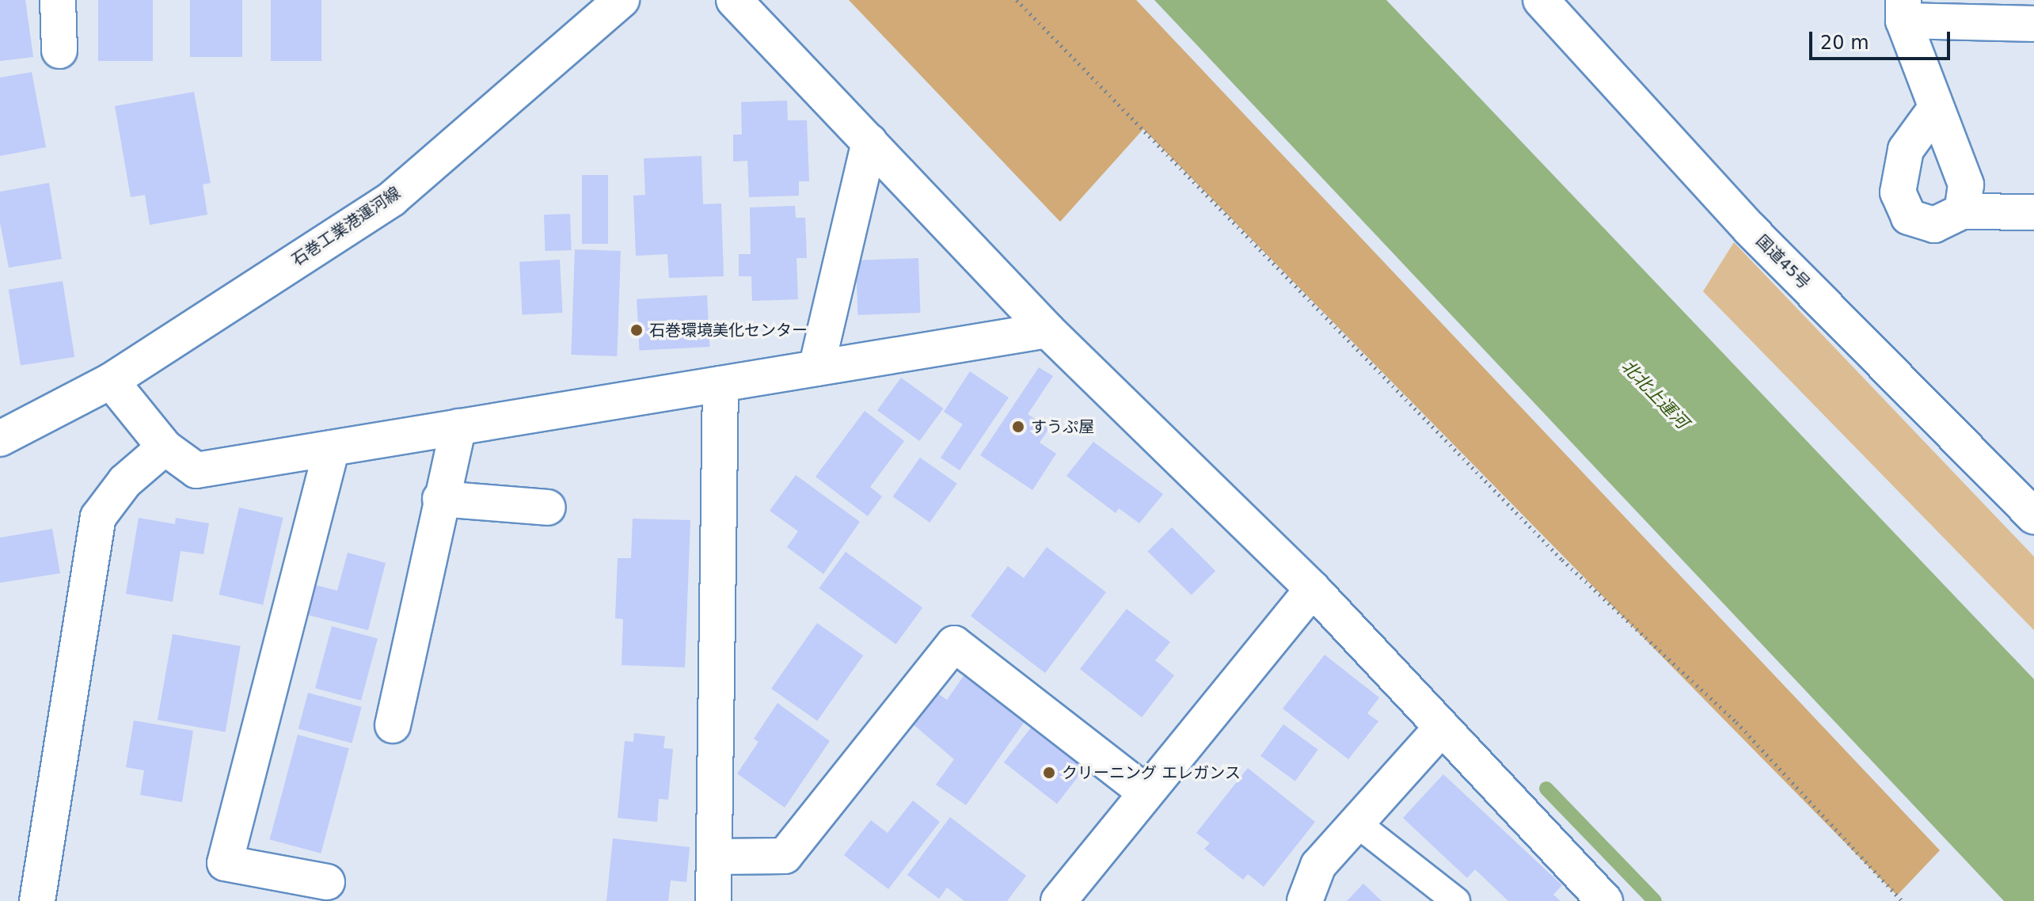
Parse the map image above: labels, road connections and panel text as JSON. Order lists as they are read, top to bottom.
{
  "streets": {
    "main road": ["石巻工業港運河線", "国道45号"]
  },
  "water": ["北北上運河"],
  "places": ["石巻環境美化センター", "すうぷ屋", "クリーニング エレガンス"],
  "scale_bar": "20 m"
}
